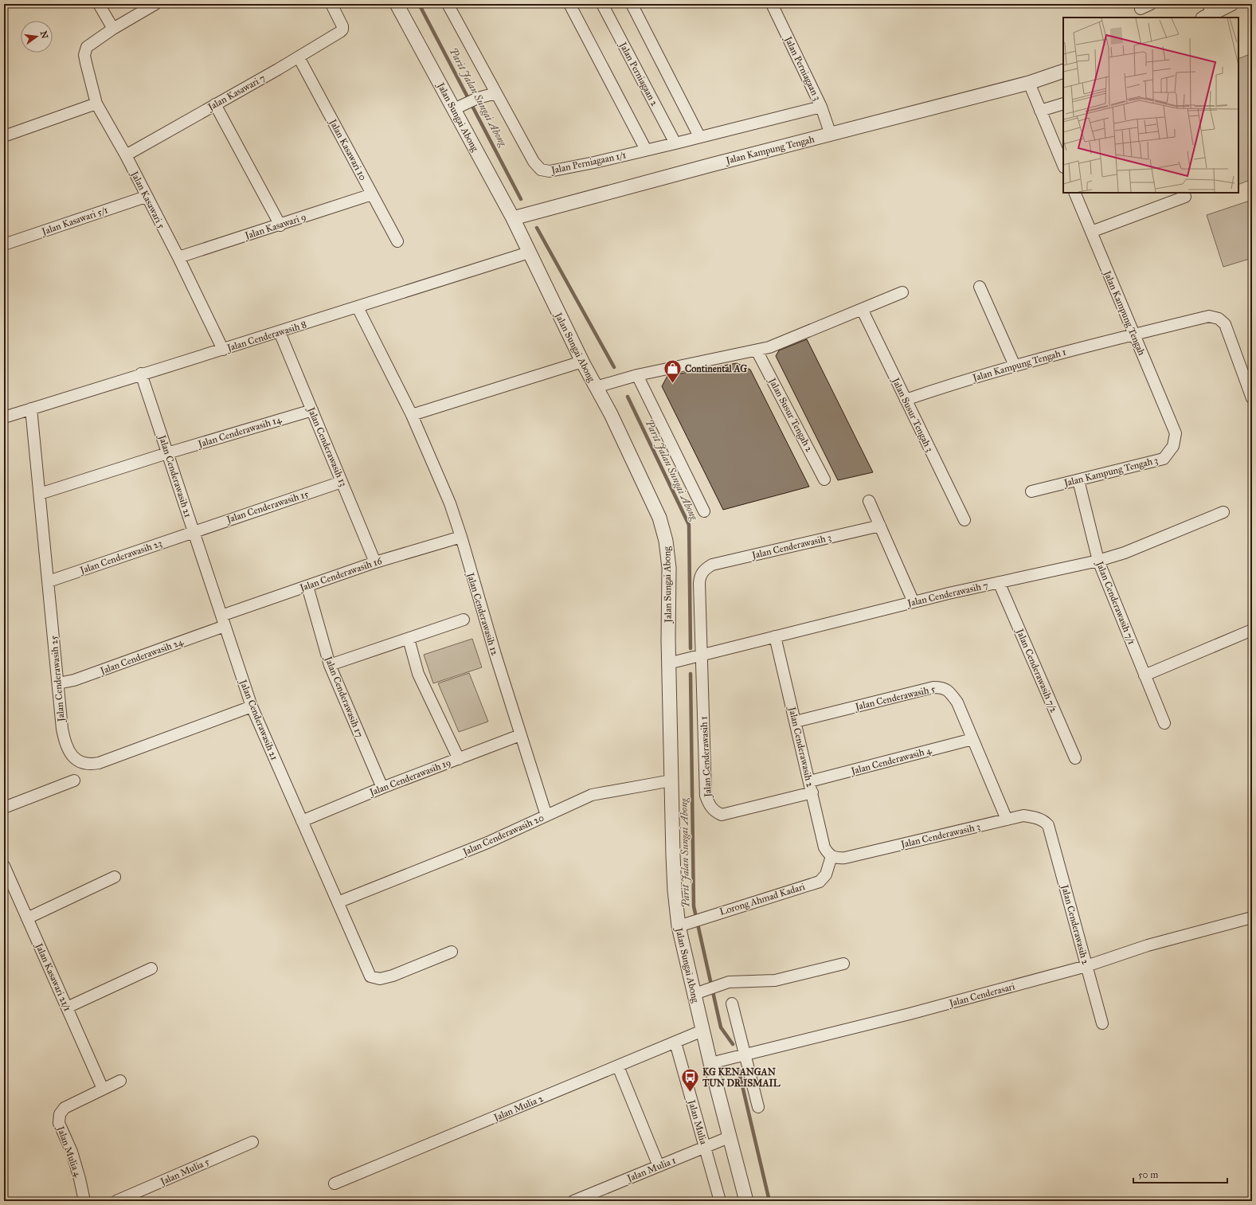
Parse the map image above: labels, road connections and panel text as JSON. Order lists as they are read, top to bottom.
{
  "streets": {
    "street": [
      "Jalan Perniagaan 3",
      "Jalan Perniagaan 2",
      "Jalan Kasawari 7",
      "Jalan Sungai Abong",
      "Jalan Kasawari 10",
      "Jalan Kampung Tengah",
      "Jalan Perniagaan 1/1",
      "Jalan Kasawari 5",
      "Jalan Kasawari 5/1",
      "Jalan Kasawari 9",
      "Jalan Cenderawasih 8",
      "Jalan Kampung Tengah 1",
      "Jalan Susur Tengah 2",
      "Jalan Susur Tengah 3",
      "Jalan Cenderawasih 14",
      "Jalan Cenderawasih 13",
      "Jalan Kampung Tengah 3",
      "Jalan Cenderawasih 21",
      "Jalan Cenderawasih 15",
      "Jalan Cenderawasih 3",
      "Jalan Cenderawasih 23",
      "Jalan Cenderawasih 16",
      "Jalan Cenderawasih 7",
      "Jalan Cenderawasih 7/1",
      "Jalan Cenderawasih 12",
      "Jalan Cenderawasih 24",
      "Jalan Cenderawasih 7/2",
      "Jalan Cenderawasih 25",
      "Jalan Cenderawasih 17",
      "Jalan Cenderawasih 5",
      "Jalan Cenderawasih 2",
      "Jalan Cenderawasih 1",
      "Jalan Cenderawasih 4",
      "Jalan Cenderawasih 19",
      "Jalan Cenderawasih 20",
      "Lorong Ahmad Kadari",
      "Jalan Kasawari 21/1",
      "Jalan Cenderasari",
      "Jalan Mulia 2",
      "Jalan Mulia",
      "Jalan Mulia 4",
      "Jalan Mulia 1",
      "Jalan Mulia 5"
    ]
  },
  "crossings": [
    ["Jalan Perniagaan 3", "Jalan Kampung Tengah"],
    ["Jalan Perniagaan 3", "Jalan Perniagaan 1/1"],
    ["Jalan Perniagaan 2", "Jalan Perniagaan 1/1"],
    ["Jalan Kasawari 7", "Jalan Kasawari 10"],
    ["Jalan Kasawari 7", "Jalan Kasawari 5"],
    ["Jalan Sungai Abong", "Jalan Kampung Tengah"],
    ["Jalan Sungai Abong", "Jalan Cenderawasih 8"],
    ["Jalan Sungai Abong", "Jalan Cenderawasih 7"],
    ["Jalan Sungai Abong", "Jalan Cenderawasih 20"],
    ["Jalan Sungai Abong", "Lorong Ahmad Kadari"],
    ["Jalan Sungai Abong", "Jalan Cenderasari"],
    ["Jalan Sungai Abong", "Jalan Mulia 2"],
    ["Jalan Sungai Abong", "Jalan Mulia 1"],
    ["Jalan Kasawari 10", "Jalan Kasawari 9"],
    ["Jalan Kampung Tengah", "Jalan Kampung Tengah 1"],
    ["Jalan Kampung Tengah", "Jalan Kampung Tengah 3"],
    ["Jalan Kasawari 5", "Jalan Kasawari 5/1"],
    ["Jalan Kasawari 5", "Jalan Kasawari 9"],
    ["Jalan Kasawari 5", "Jalan Cenderawasih 8"],
    ["Jalan Cenderawasih 8", "Jalan Cenderawasih 13"],
    ["Jalan Cenderawasih 8", "Jalan Cenderawasih 21"],
    ["Jalan Cenderawasih 8", "Jalan Cenderawasih 12"],
    ["Jalan Cenderawasih 8", "Jalan Cenderawasih 25"],
    ["Jalan Kampung Tengah 1", "Jalan Susur Tengah 3"],
    ["Jalan Cenderawasih 14", "Jalan Cenderawasih 13"],
    ["Jalan Cenderawasih 14", "Jalan Cenderawasih 21"],
    ["Jalan Cenderawasih 14", "Jalan Cenderawasih 25"],
    ["Jalan Cenderawasih 13", "Jalan Cenderawasih 15"],
    ["Jalan Cenderawasih 13", "Jalan Cenderawasih 16"],
    ["Jalan Kampung Tengah 3", "Jalan Cenderawasih 7/1"],
    ["Jalan Cenderawasih 21", "Jalan Cenderawasih 15"],
    ["Jalan Cenderawasih 21", "Jalan Cenderawasih 23"],
    ["Jalan Cenderawasih 21", "Jalan Cenderawasih 16"],
    ["Jalan Cenderawasih 21", "Jalan Cenderawasih 24"],
    ["Jalan Cenderawasih 21", "Jalan Cenderawasih 25"],
    ["Jalan Cenderawasih 21", "Jalan Cenderawasih 19"],
    ["Jalan Cenderawasih 21", "Jalan Cenderawasih 20"],
    ["Jalan Cenderawasih 15", "Jalan Cenderawasih 23"],
    ["Jalan Cenderawasih 3", "Jalan Cenderawasih 5"],
    ["Jalan Cenderawasih 3", "Jalan Cenderawasih 2"],
    ["Jalan Cenderawasih 3", "Jalan Cenderawasih 1"],
    ["Jalan Cenderawasih 3", "Lorong Ahmad Kadari"],
    ["Jalan Cenderawasih 23", "Jalan Cenderawasih 25"],
    ["Jalan Cenderawasih 16", "Jalan Cenderawasih 12"],
    ["Jalan Cenderawasih 16", "Jalan Cenderawasih 24"],
    ["Jalan Cenderawasih 16", "Jalan Cenderawasih 17"],
    ["Jalan Cenderawasih 7", "Jalan Cenderawasih 7/1"],
    ["Jalan Cenderawasih 7", "Jalan Cenderawasih 7/2"],
    ["Jalan Cenderawasih 7", "Jalan Cenderawasih 2"],
    ["Jalan Cenderawasih 7", "Jalan Cenderawasih 1"],
    ["Jalan Cenderawasih 12", "Jalan Cenderawasih 19"],
    ["Jalan Cenderawasih 12", "Jalan Cenderawasih 20"],
    ["Jalan Cenderawasih 24", "Jalan Cenderawasih 25"],
    ["Jalan Cenderawasih 17", "Jalan Cenderawasih 19"],
    ["Jalan Cenderawasih 5", "Jalan Cenderawasih 2"],
    ["Jalan Cenderawasih 5", "Jalan Cenderawasih 4"],
    ["Jalan Cenderawasih 2", "Jalan Cenderawasih 1"],
    ["Jalan Cenderawasih 2", "Jalan Cenderawasih 4"],
    ["Jalan Cenderawasih 2", "Lorong Ahmad Kadari"],
    ["Jalan Cenderawasih 2", "Jalan Cenderasari"],
    ["Jalan Kasawari 21/1", "Jalan Mulia 4"],
    ["Jalan Mulia 2", "Jalan Mulia"],
    ["Jalan Mulia", "Jalan Mulia 1"]
  ],
  "water": ["Parit Jalan Sungai Abong"],
  "places": {
    "shop": ["Continental AG"],
    "bus stop": ["KG KENANGAN TUN DR.ISMAIL"]
  },
  "scale_bar": "50 m",
  "north": "right"
}
